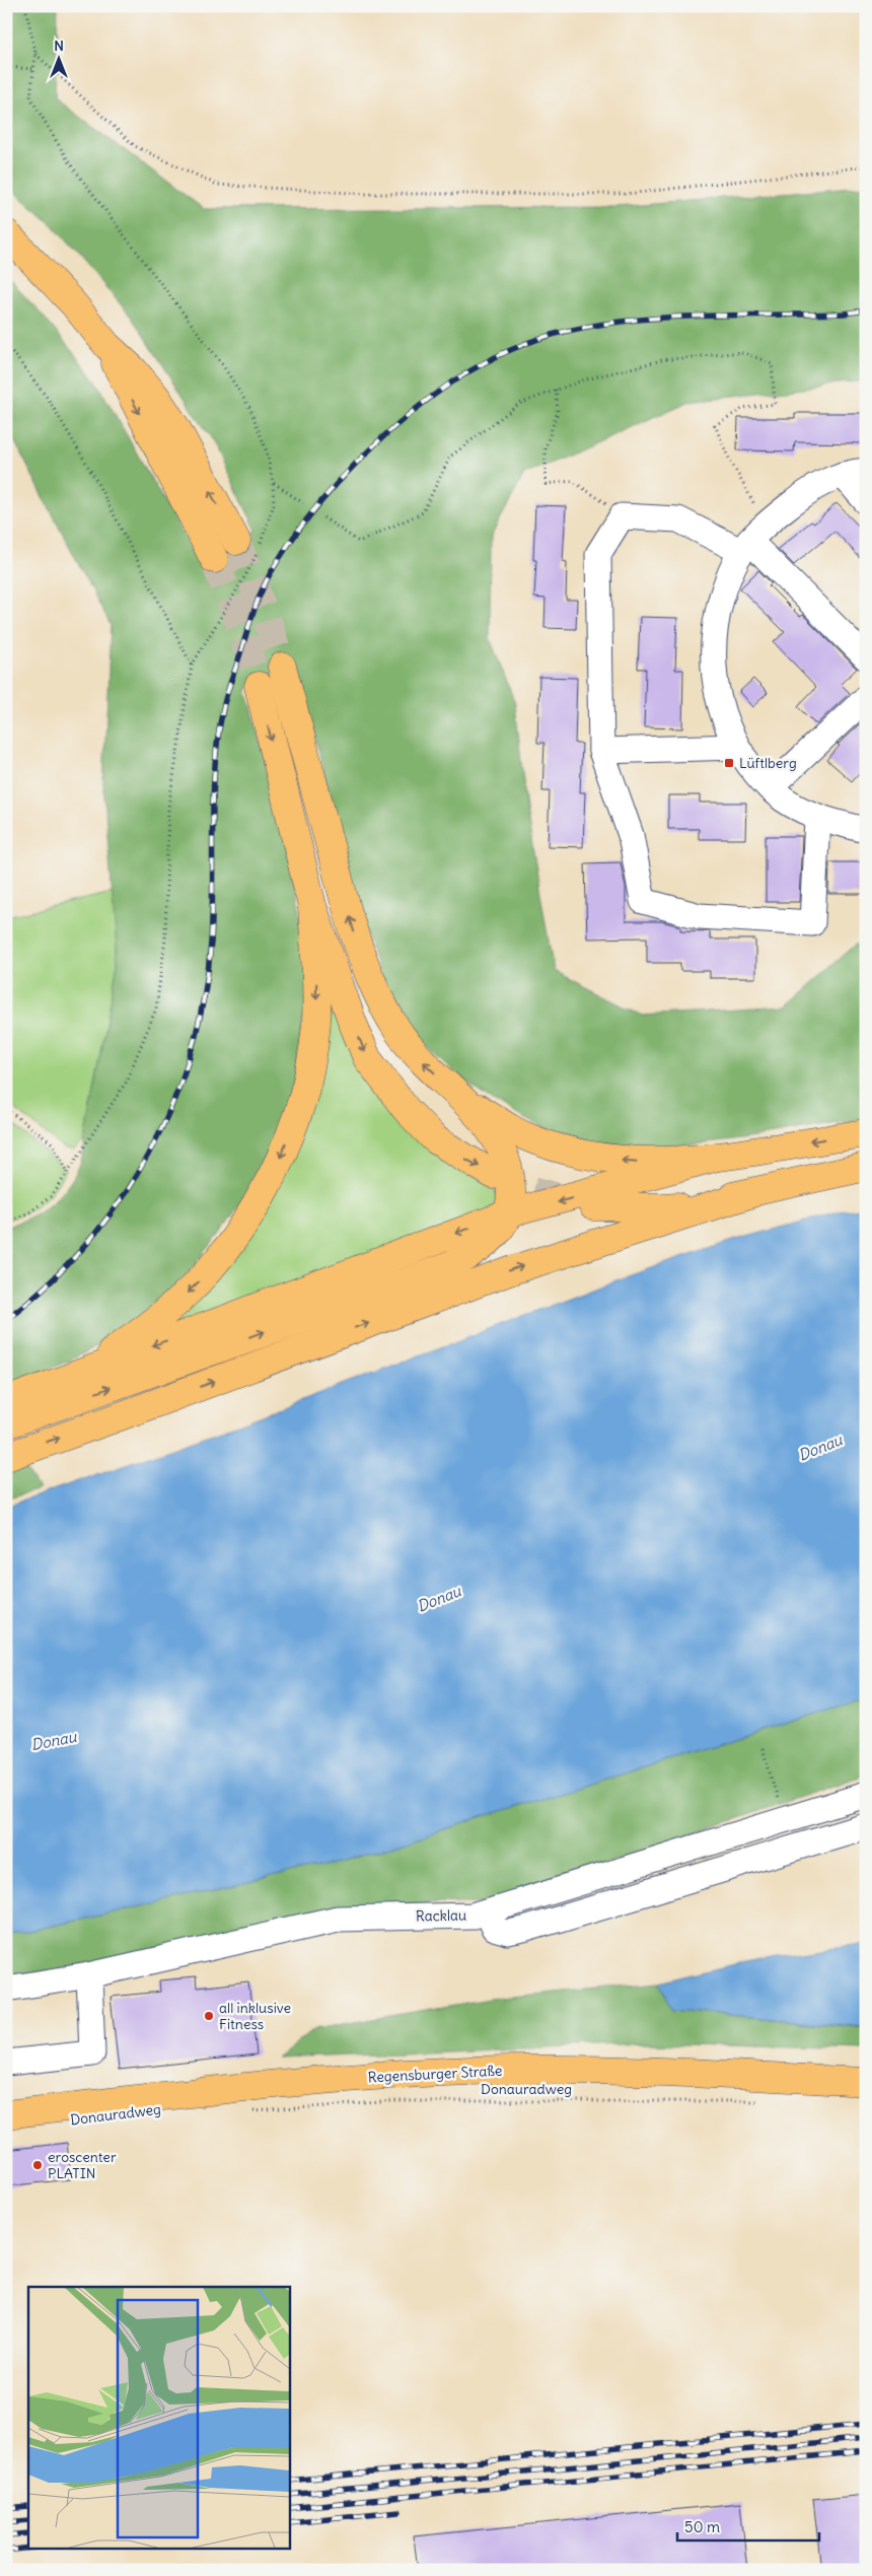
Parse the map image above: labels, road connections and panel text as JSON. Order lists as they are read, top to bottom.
{
  "streets": {
    "main road": ["Regensburger Straße"],
    "street": ["Racklau"],
    "path": ["Donauradweg"]
  },
  "water": ["Donau"],
  "places": {
    "transit": ["Lüftlberg"],
    "other": ["all inklusive Fitness", "eroscenter PLATIN"]
  },
  "scale_bar": "50 m",
  "north": "top"
}
